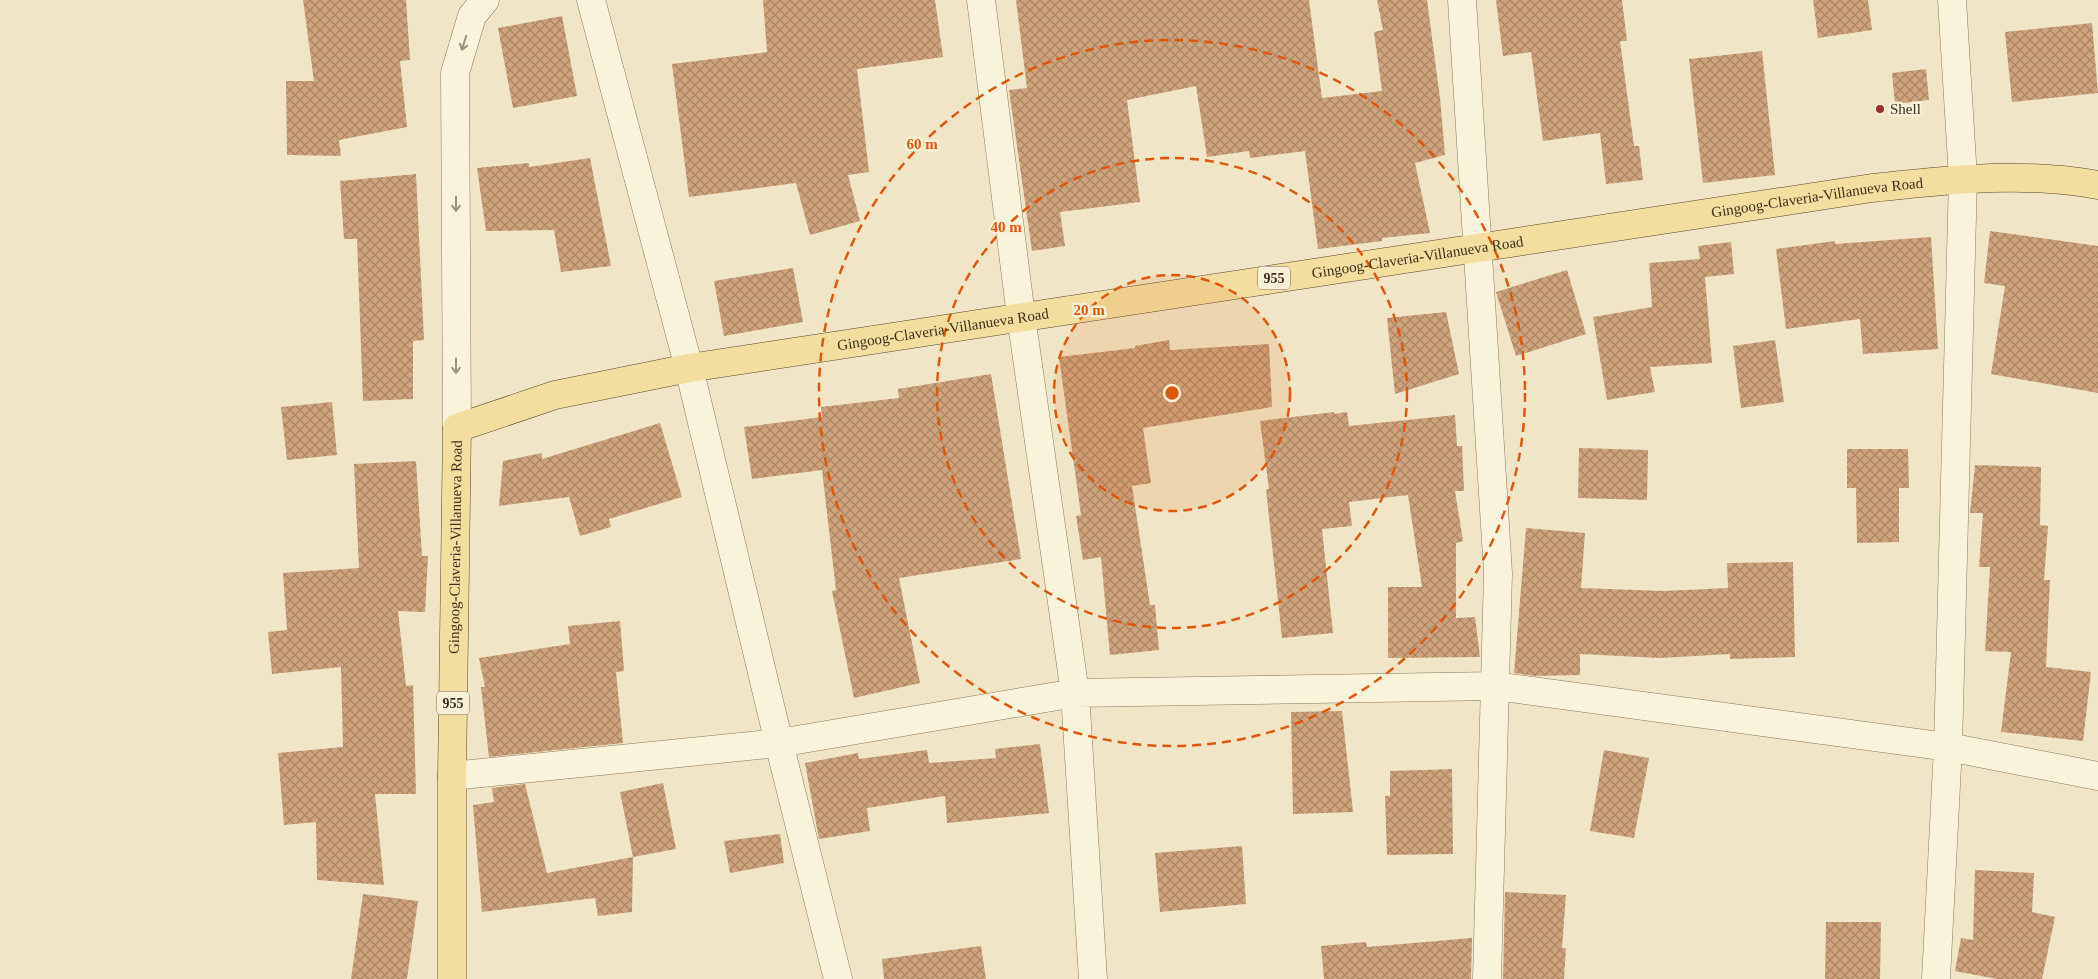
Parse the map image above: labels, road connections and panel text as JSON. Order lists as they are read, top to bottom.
{
  "streets": {
    "main road": ["Gingoog-Claveria-Villanueva Road", "955"]
  },
  "places": ["Shell"],
  "rings": ["60 m", "40 m", "20 m"]
}
